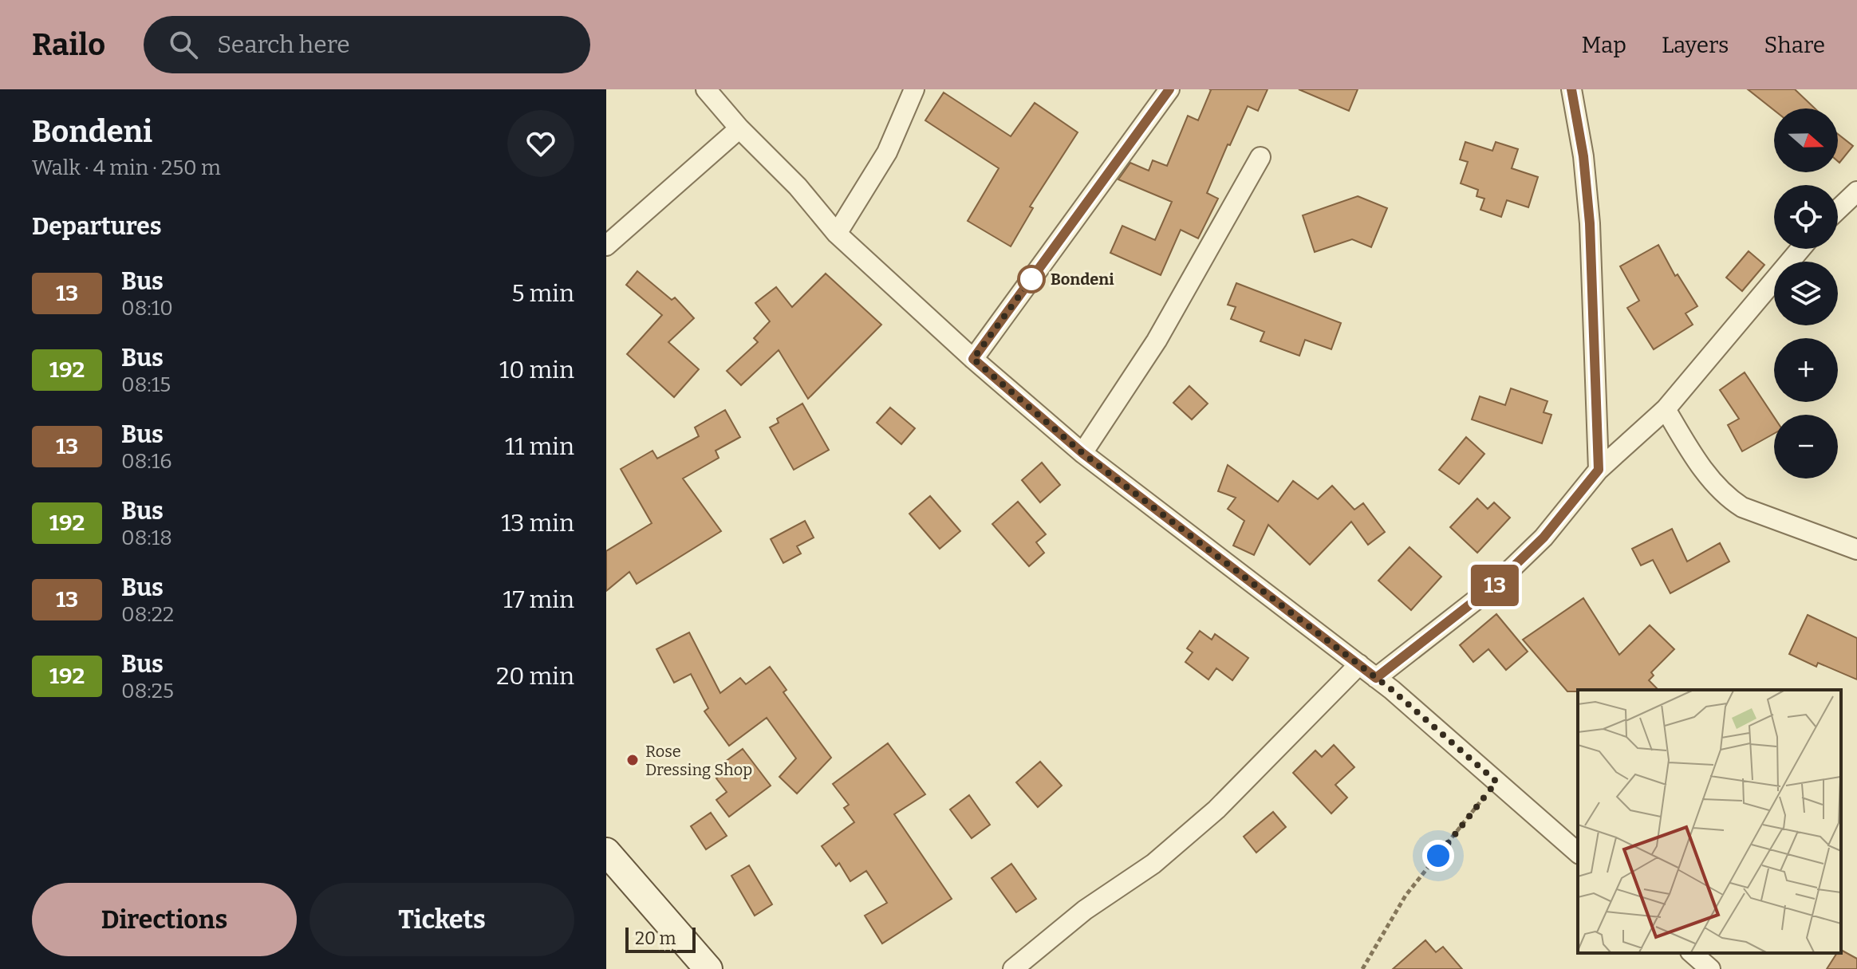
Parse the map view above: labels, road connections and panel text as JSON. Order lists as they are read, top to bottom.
{
  "places": ["Bondeni", "Rose Dressing Shop"],
  "lines": ["bus line 13"],
  "scale_bar": "20 m",
  "north": "right",
  "page": {
    "header": "Railo",
    "search": "Search here",
    "nav": ["Map", "Layers", "Share"],
    "heading": [
      ["Bondeni", "Walk · 4 min · 250 m"],
      "Departures"
    ],
    "on_map": "13",
    "map_buttons": ["+", "−"],
    "list": [
      {
        "mark": "13",
        "name": "Bus",
        "note": "08:10",
        "value": "5 min"
      },
      {
        "mark": "192",
        "name": "Bus",
        "note": "08:15",
        "value": "10 min"
      },
      {
        "mark": "13",
        "name": "Bus",
        "note": "08:16",
        "value": "11 min"
      },
      {
        "mark": "192",
        "name": "Bus",
        "note": "08:18",
        "value": "13 min"
      },
      {
        "mark": "13",
        "name": "Bus",
        "note": "08:22",
        "value": "17 min"
      },
      {
        "mark": "192",
        "name": "Bus",
        "note": "08:25",
        "value": "20 min"
      }
    ],
    "buttons": ["Directions", "Tickets"],
    "scale": "20 m"
  }
}
